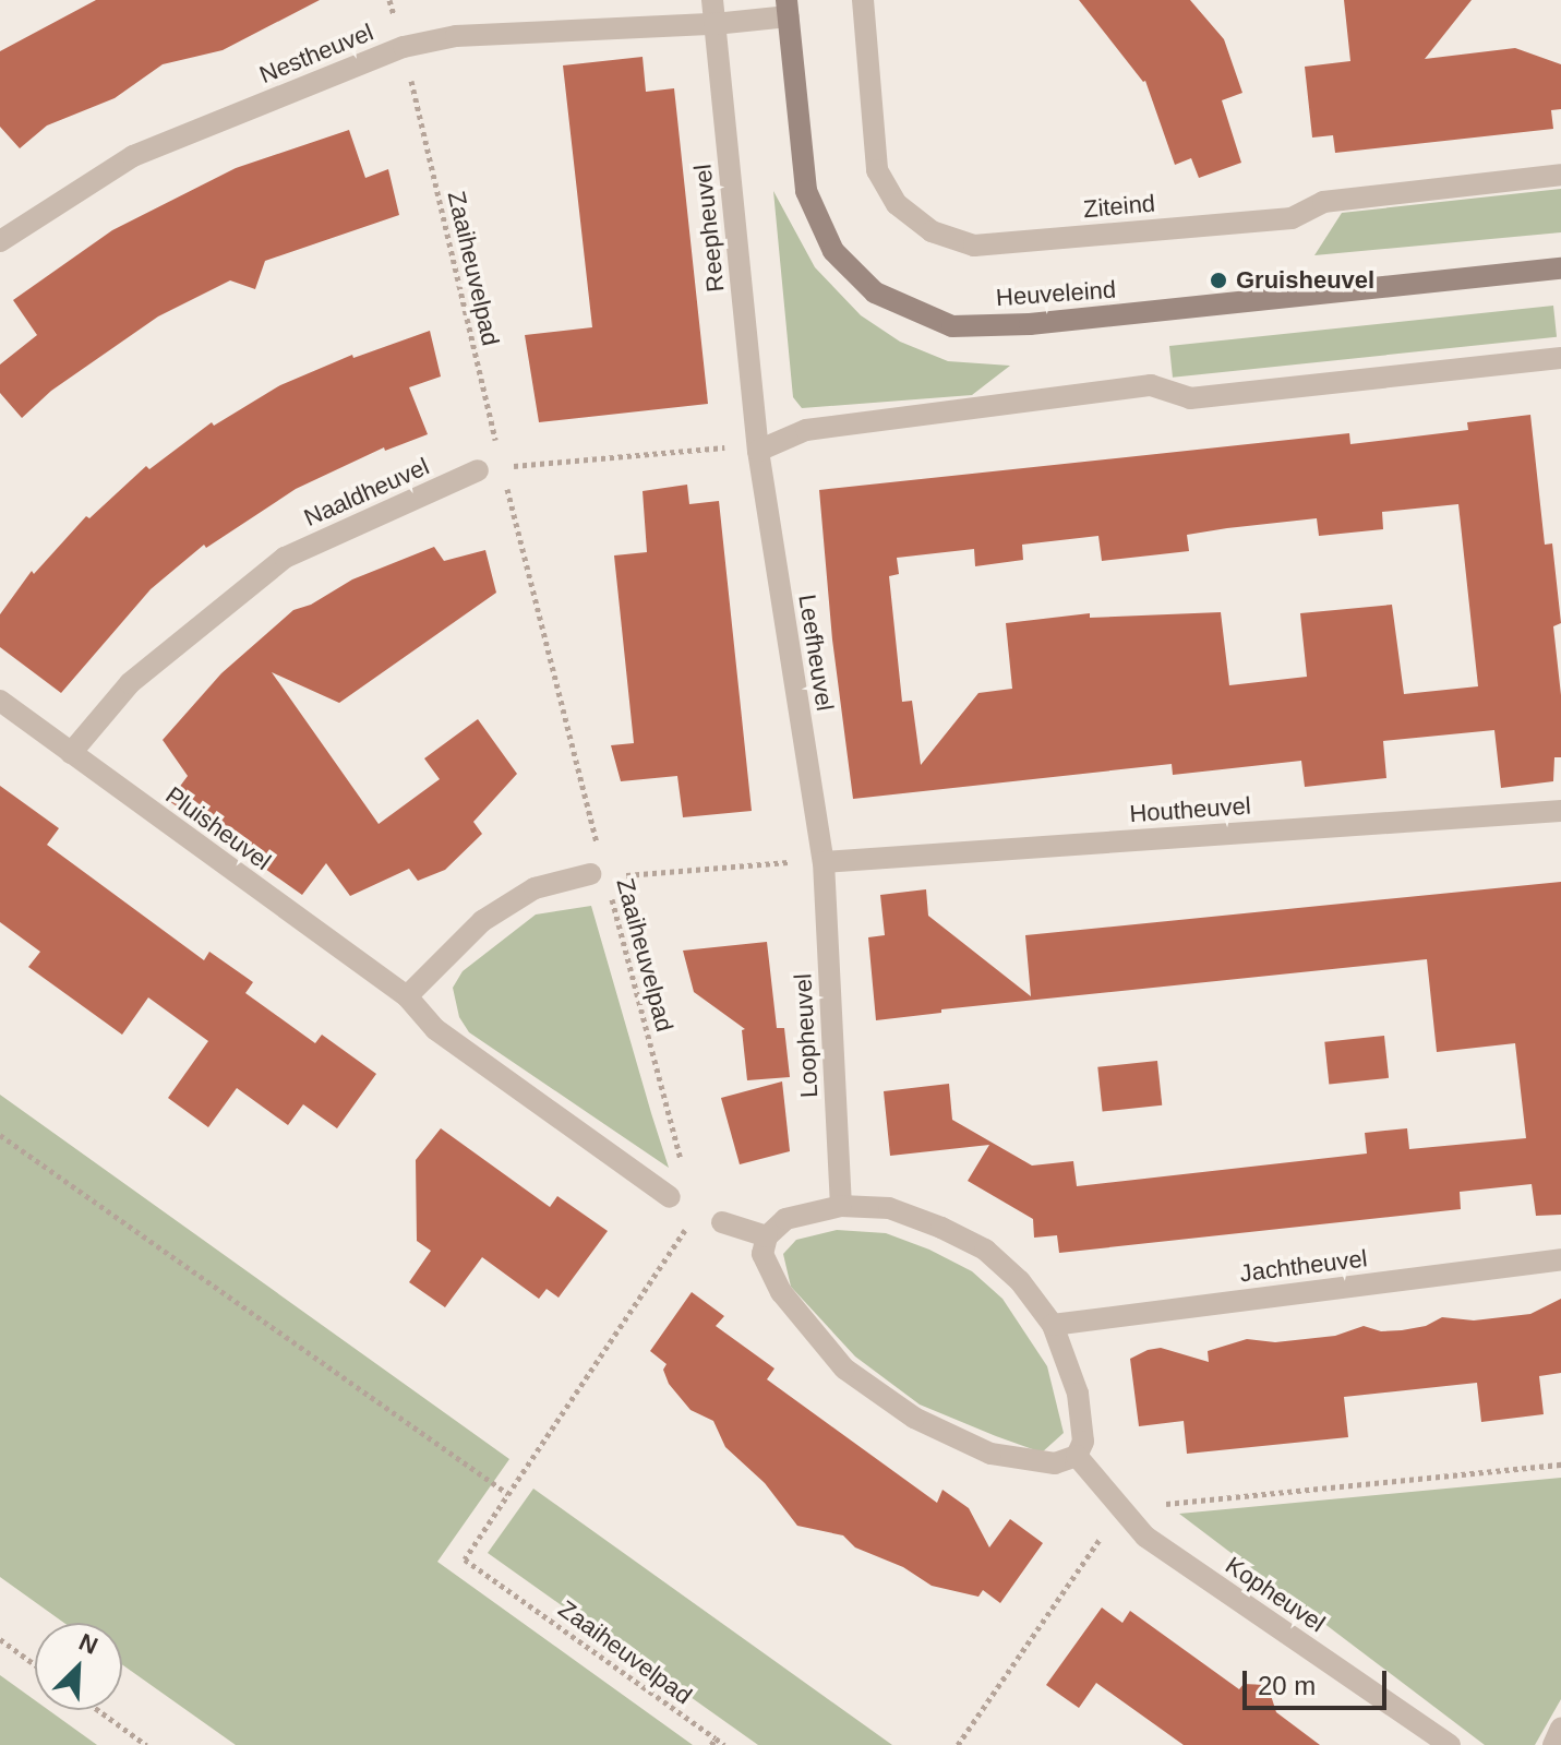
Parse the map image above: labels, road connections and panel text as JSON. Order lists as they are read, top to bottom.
{
  "streets": {
    "street": [
      "Nestheuvel",
      "Ziteind",
      "Reepheuvel",
      "Heuveleind",
      "Naaldheuvel",
      "Leefheuvel",
      "Houtheuvel",
      "Pluisheuvel",
      "Loopheuvel",
      "Jachtheuvel",
      "Kopheuvel"
    ],
    "path": ["Zaaiheuvelpad"]
  },
  "crossings": [
    ["Nestheuvel", "Reepheuvel"],
    ["Nestheuvel", "Zaaiheuvelpad"],
    ["Nestheuvel", "Heuveleind"],
    ["Reepheuvel", "Leefheuvel"],
    ["Naaldheuvel", "Pluisheuvel"],
    ["Leefheuvel", "Houtheuvel"],
    ["Leefheuvel", "Loopheuvel"],
    ["Houtheuvel", "Loopheuvel"]
  ],
  "places": ["Gruisheuvel"],
  "scale_bar": "20 m",
  "north": "top right"
}
